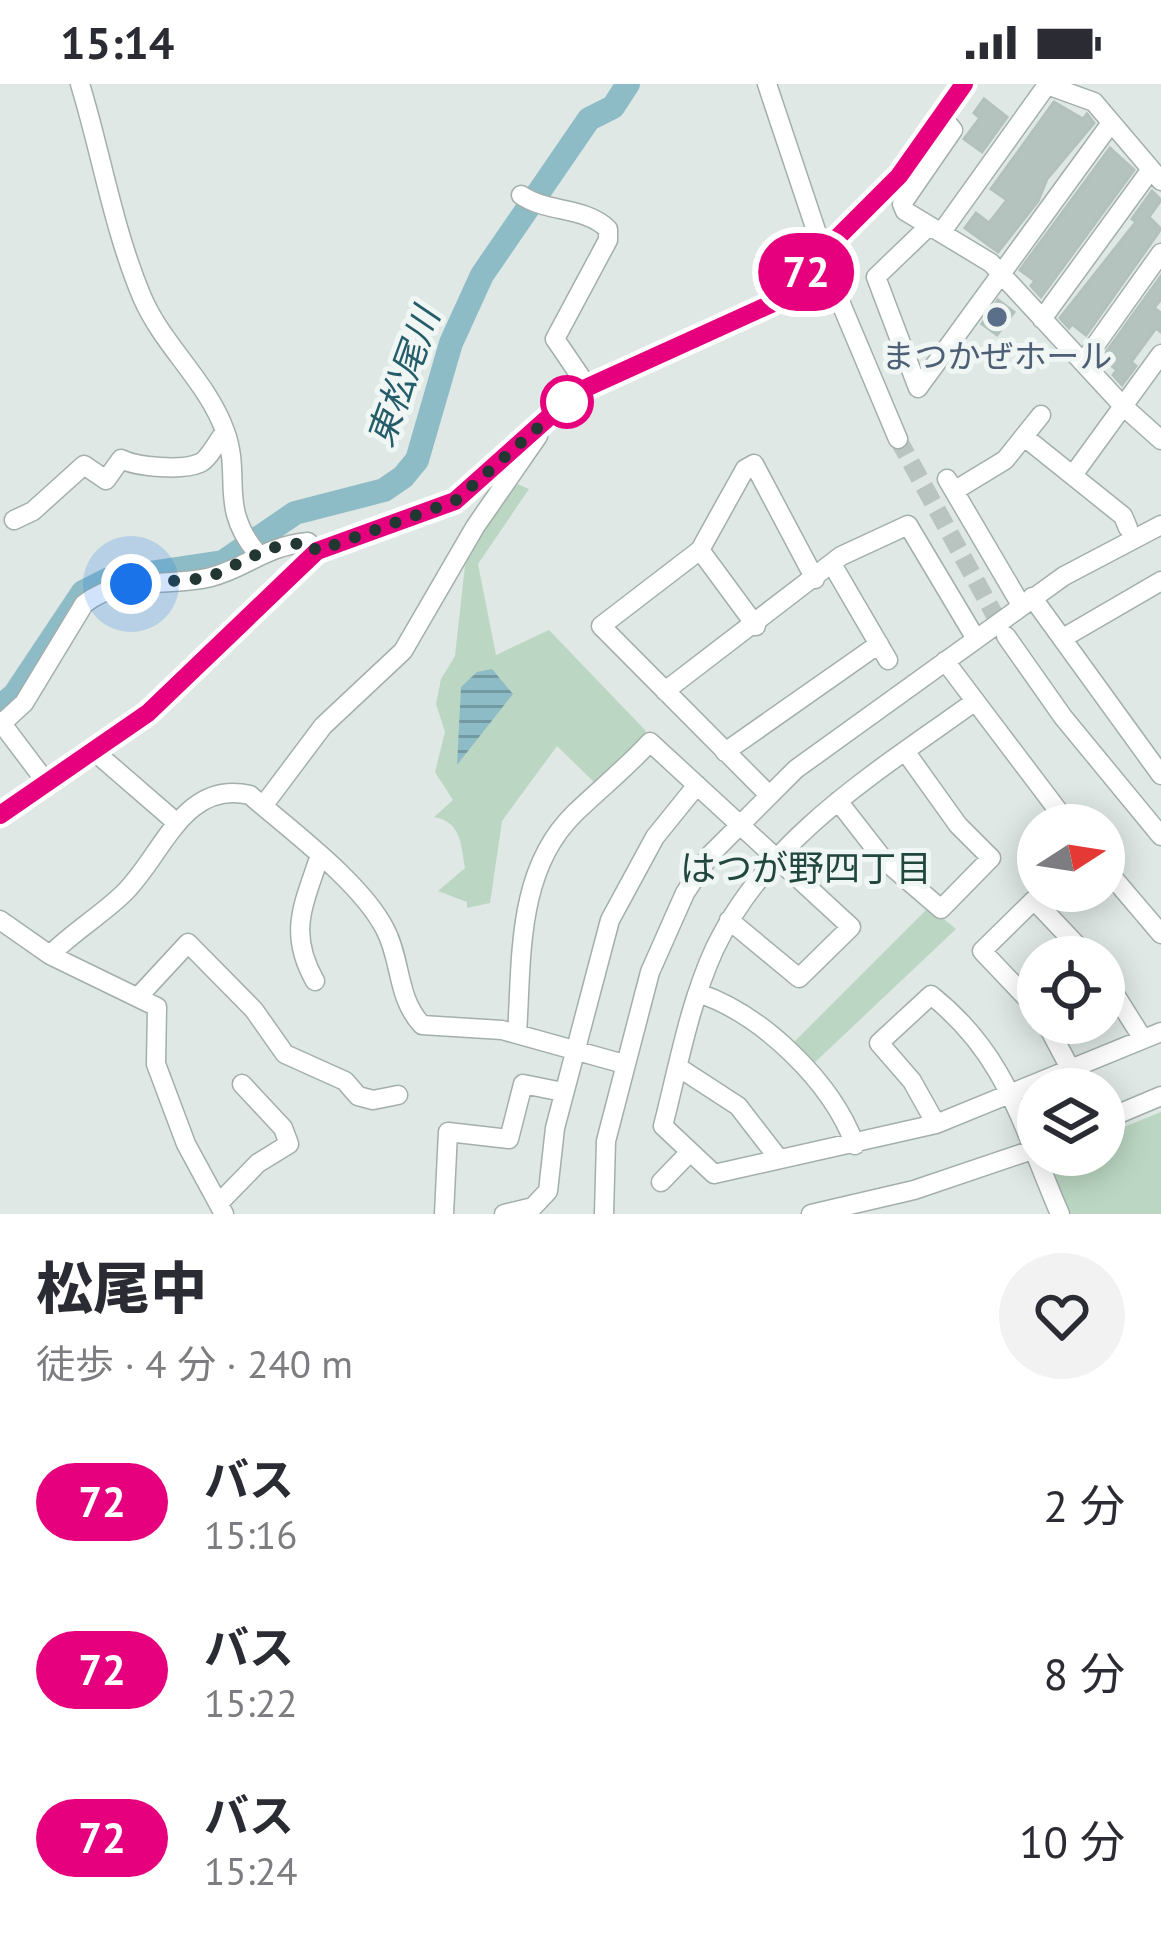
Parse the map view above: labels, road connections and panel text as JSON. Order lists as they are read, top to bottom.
{
  "districts": ["はつが野四丁目"],
  "water": ["東松尾川"],
  "places": ["まつかぜホール"],
  "lines": ["bus line 72"],
  "north": "right",
  "page": {
    "status": "15:14",
    "on_map": "72",
    "heading": ["松尾中", "徒歩 · 4 分 · 240 m"],
    "list": [
      {
        "mark": "72",
        "name": "バス",
        "note": "15:16",
        "value": "2 分"
      },
      {
        "mark": "72",
        "name": "バス",
        "note": "15:22",
        "value": "8 分"
      },
      {
        "mark": "72",
        "name": "バス",
        "note": "15:24",
        "value": "10 分"
      }
    ]
  }
}
